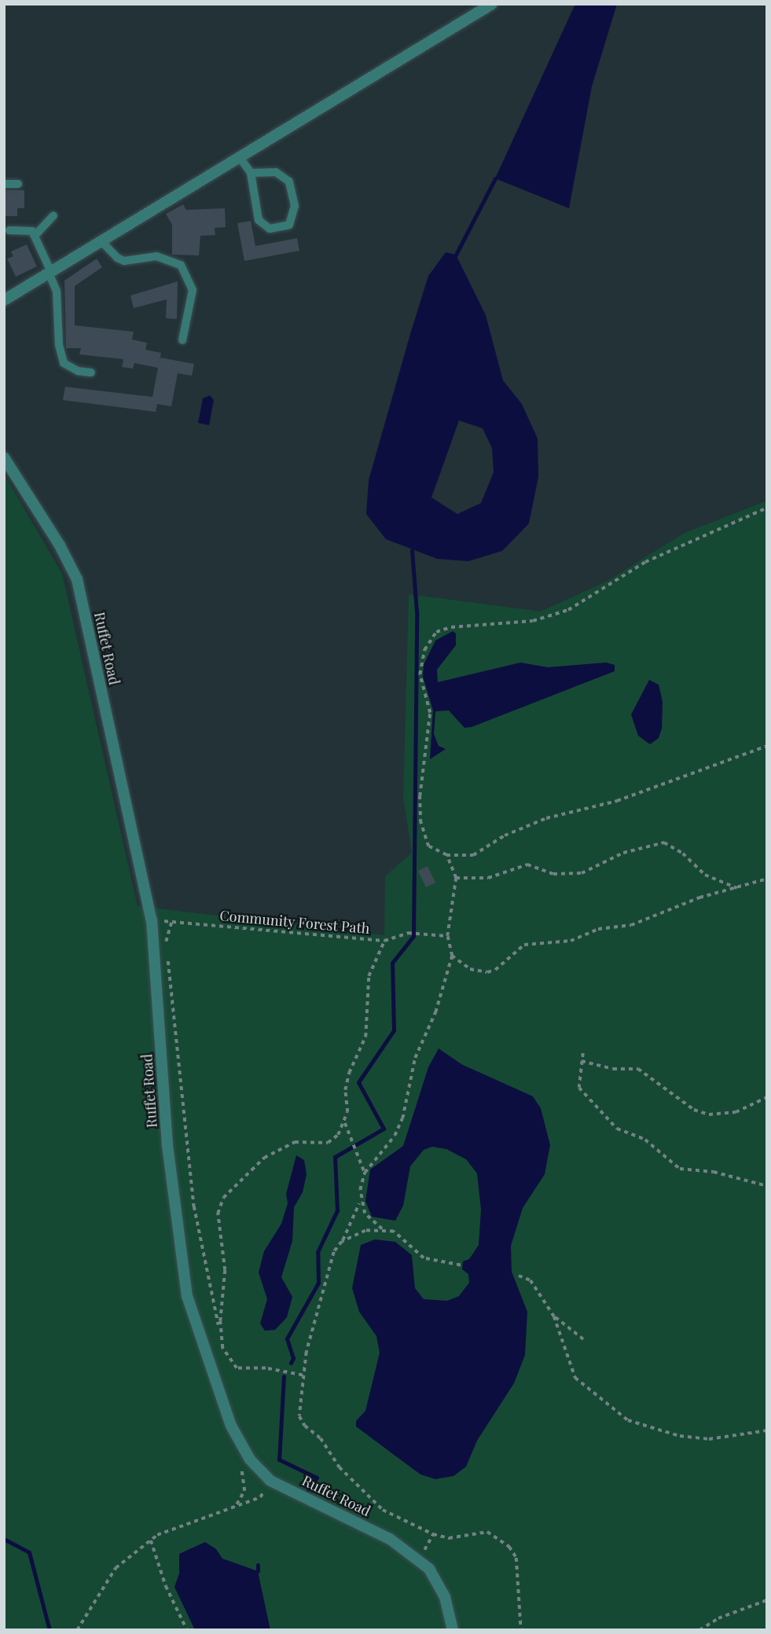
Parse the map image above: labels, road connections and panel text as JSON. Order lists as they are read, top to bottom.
{
  "streets": {
    "street": ["Ruffet Road"],
    "path": ["Community Forest Path"]
  }
}
